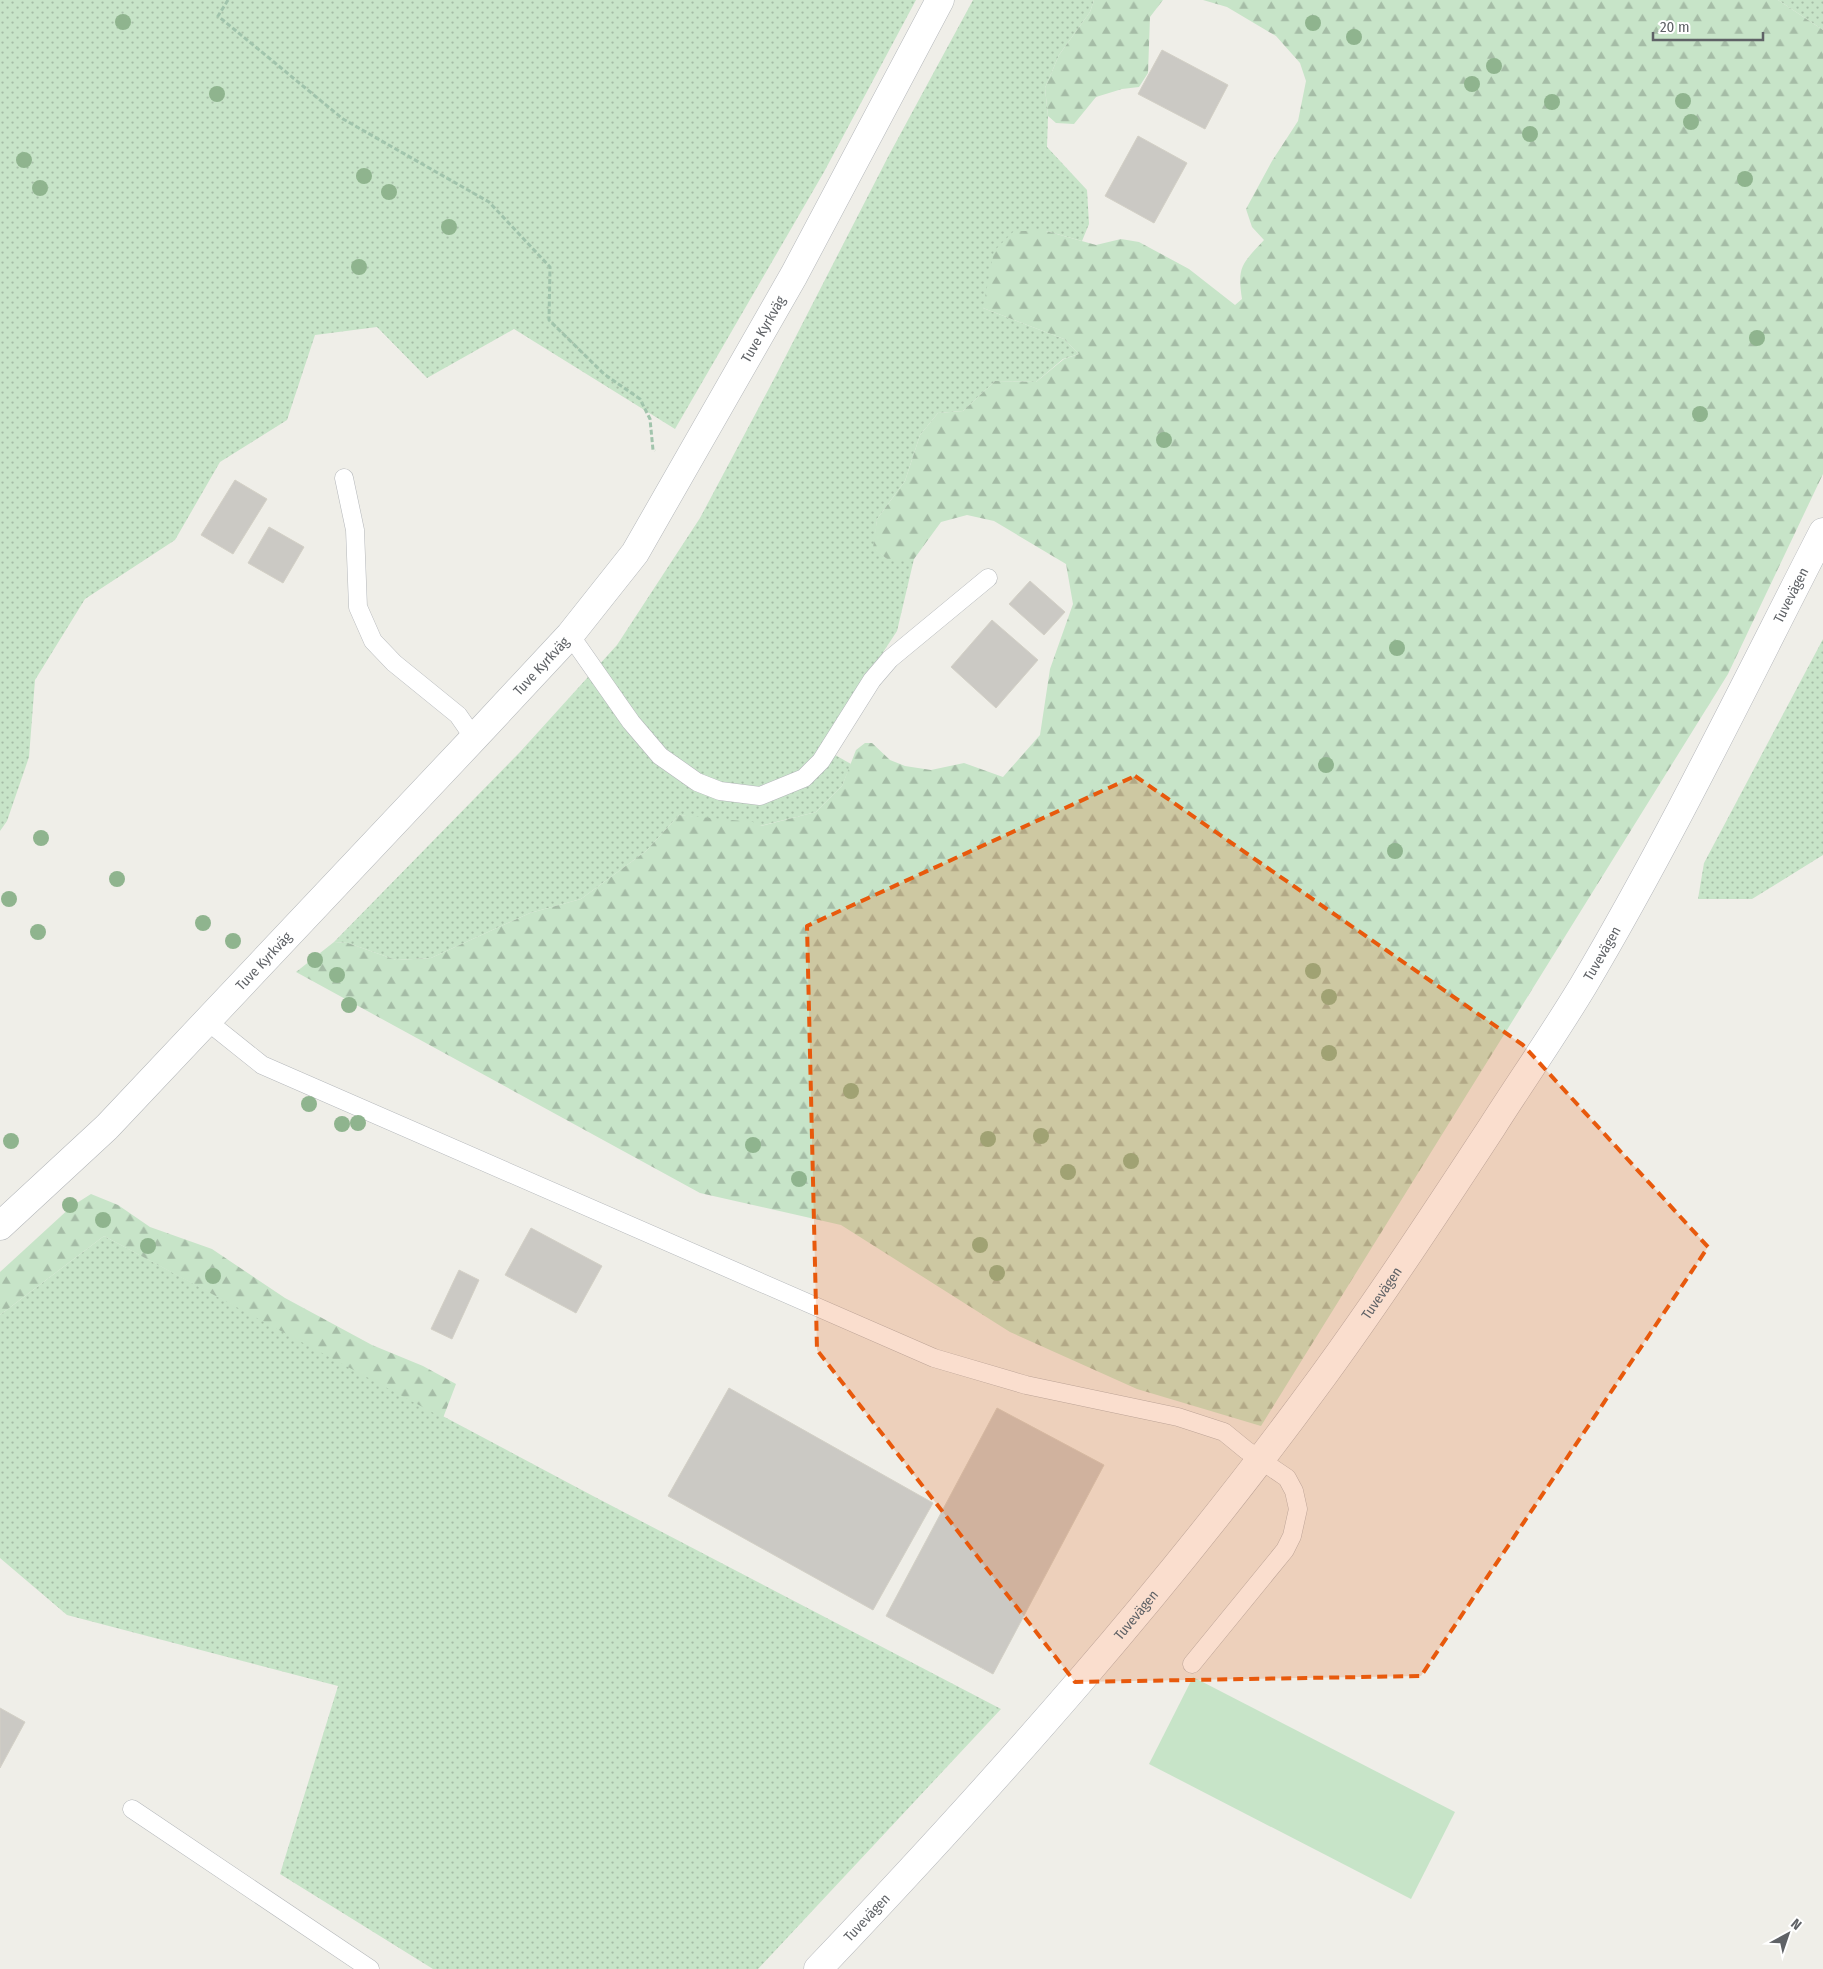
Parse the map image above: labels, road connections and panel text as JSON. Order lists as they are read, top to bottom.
{
  "streets": {
    "main road": ["Tuve Kyrkväg", "Tuvevägen"]
  },
  "scale_bar": "20 m",
  "north": "top right"
}
